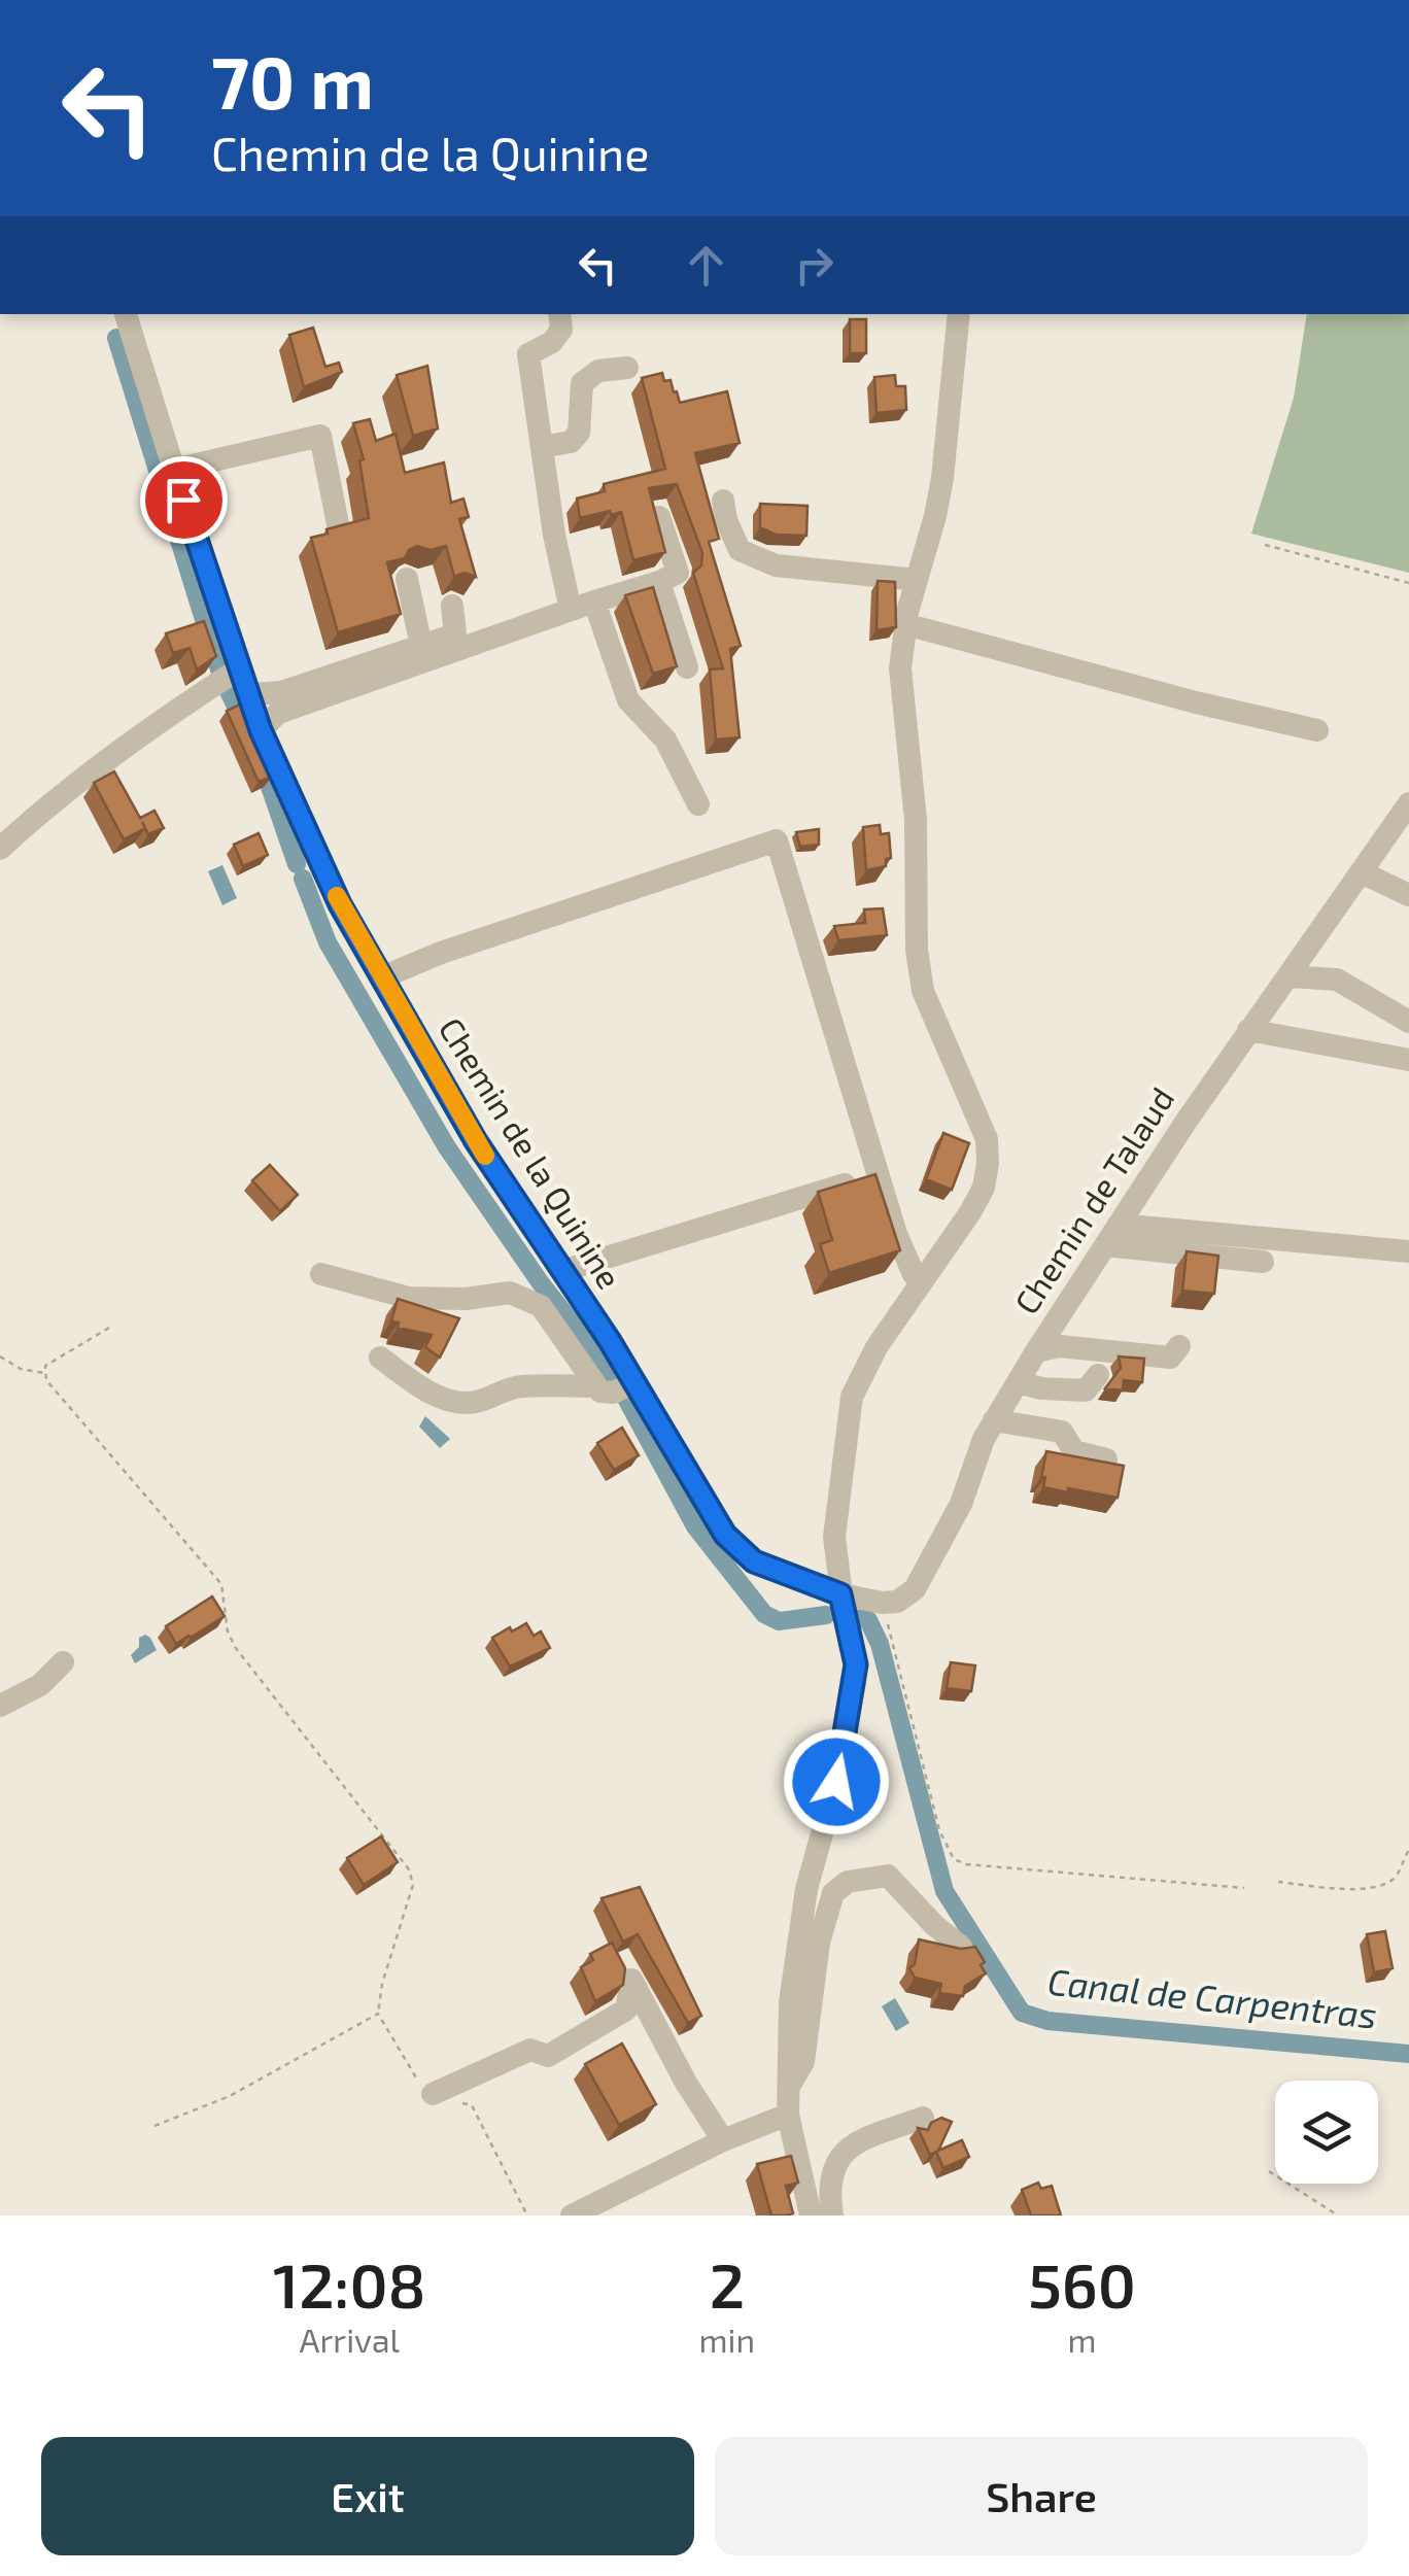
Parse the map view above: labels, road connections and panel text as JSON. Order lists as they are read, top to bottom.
{
  "streets": {
    "street": ["Chemin de la Quinine", "Chemin de Talaud"]
  },
  "water": ["Canal de Carpentras"],
  "page": {
    "turn": ["70 m", "Chemin de la Quinine"],
    "eta": [
      "12:08",
      "Arrival",
      "2",
      "min",
      "560",
      "m"
    ],
    "buttons": ["Exit", "Share"]
  }
}
